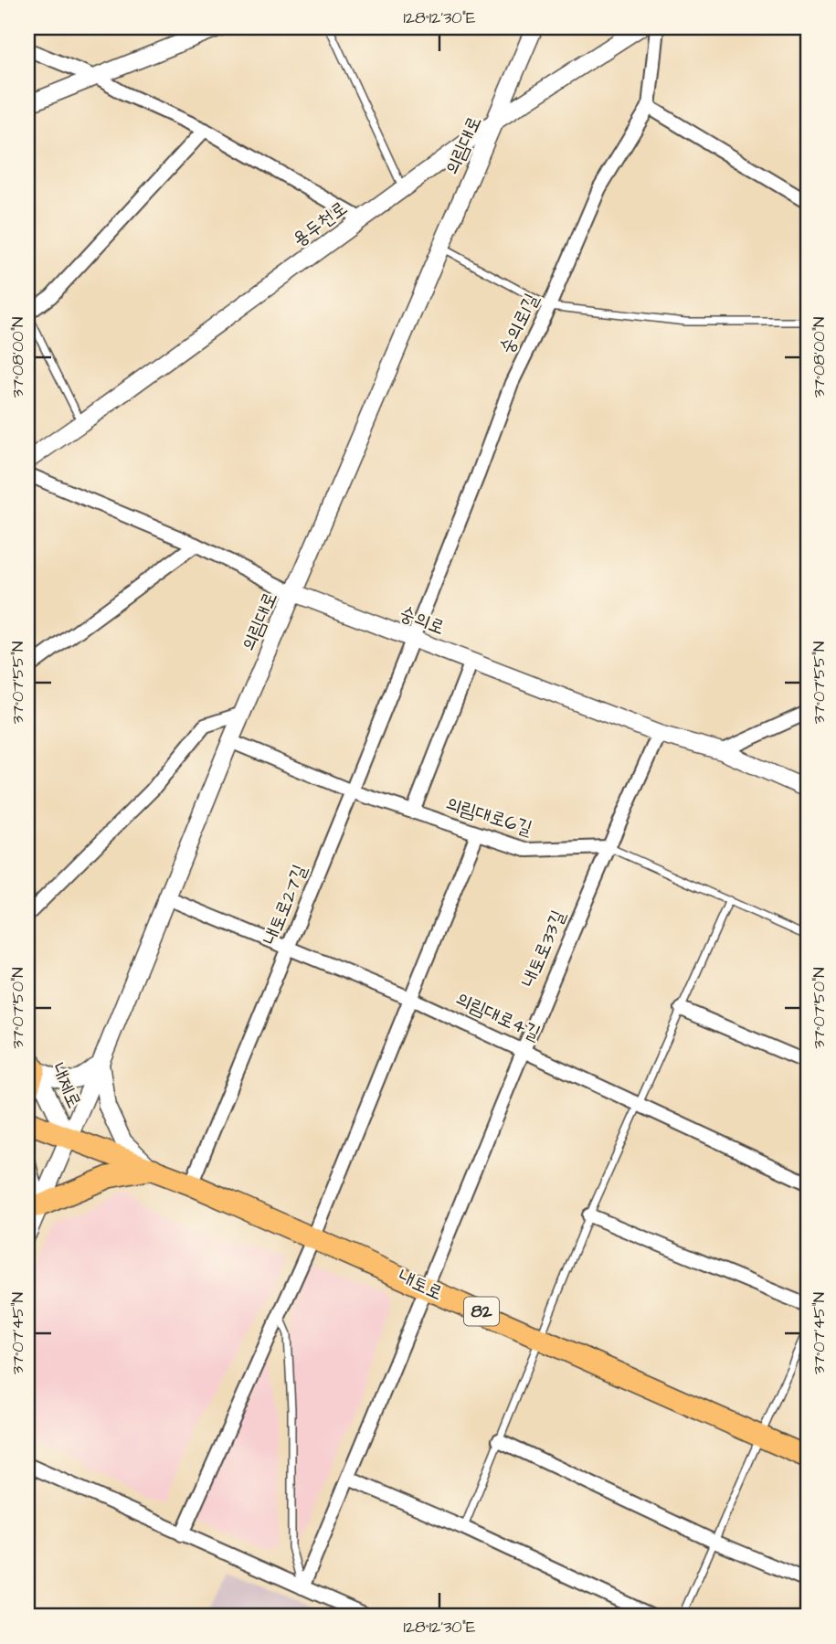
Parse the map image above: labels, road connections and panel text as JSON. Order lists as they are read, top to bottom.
{
  "streets": {
    "main road": ["내토로", "82"],
    "street": [
      "의림대로",
      "용두천로",
      "숭의로1길",
      "숭의로",
      "의림대로6길",
      "내토로27길",
      "내토로33길",
      "의림대로4길",
      "내제로"
    ]
  },
  "crossings": [
    ["의림대로", "용두천로"],
    ["의림대로", "숭의로"],
    ["의림대로", "의림대로6길"],
    ["의림대로", "의림대로4길"],
    ["의림대로", "내제로"],
    ["의림대로", "내토로"],
    ["숭의로1길", "숭의로"],
    ["숭의로1길", "내토로27길"],
    ["숭의로", "내토로27길"],
    ["숭의로", "내토로33길"],
    ["의림대로6길", "내토로27길"],
    ["의림대로6길", "내토로33길"],
    ["내토로27길", "의림대로4길"],
    ["내토로27길", "내토로"],
    ["내토로33길", "의림대로4길"],
    ["내토로33길", "내토로"],
    ["내제로", "내토로"]
  ],
  "coordinates": [
    "128°12'30\"E",
    "37°08'00\"N",
    "37°07'55\"N",
    "37°07'50\"N",
    "37°07'45\"N"
  ]
}
